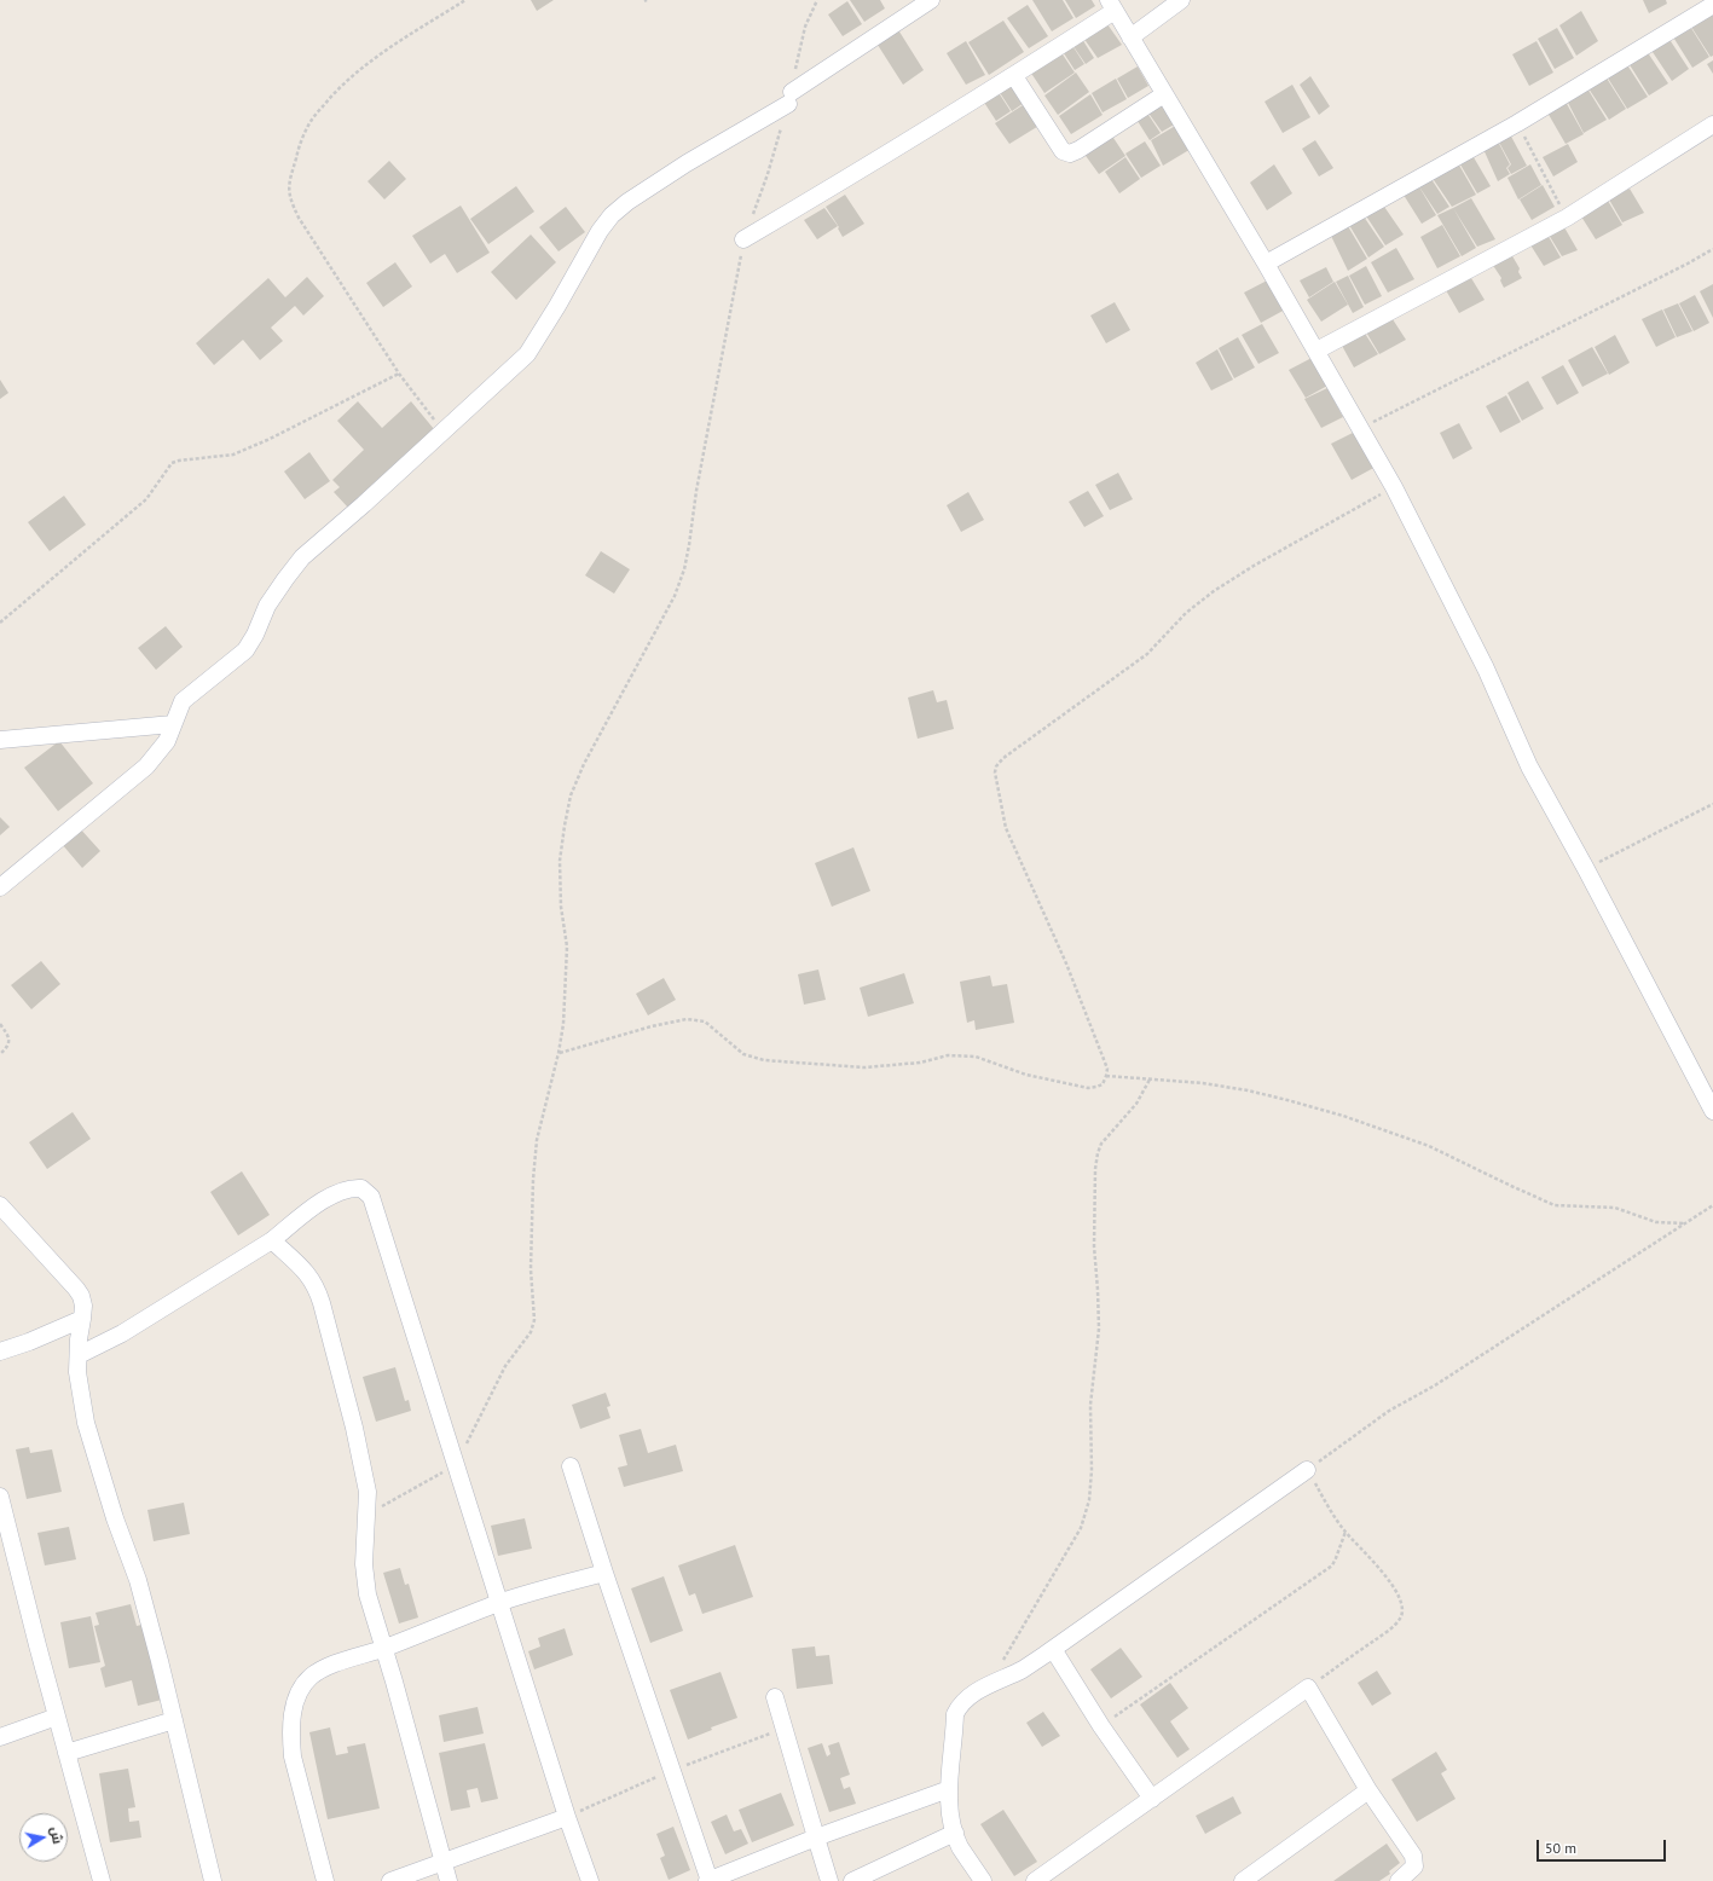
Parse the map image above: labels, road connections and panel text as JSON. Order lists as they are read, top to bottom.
{
  "scale_bar": "50 m",
  "north": "right"
}
